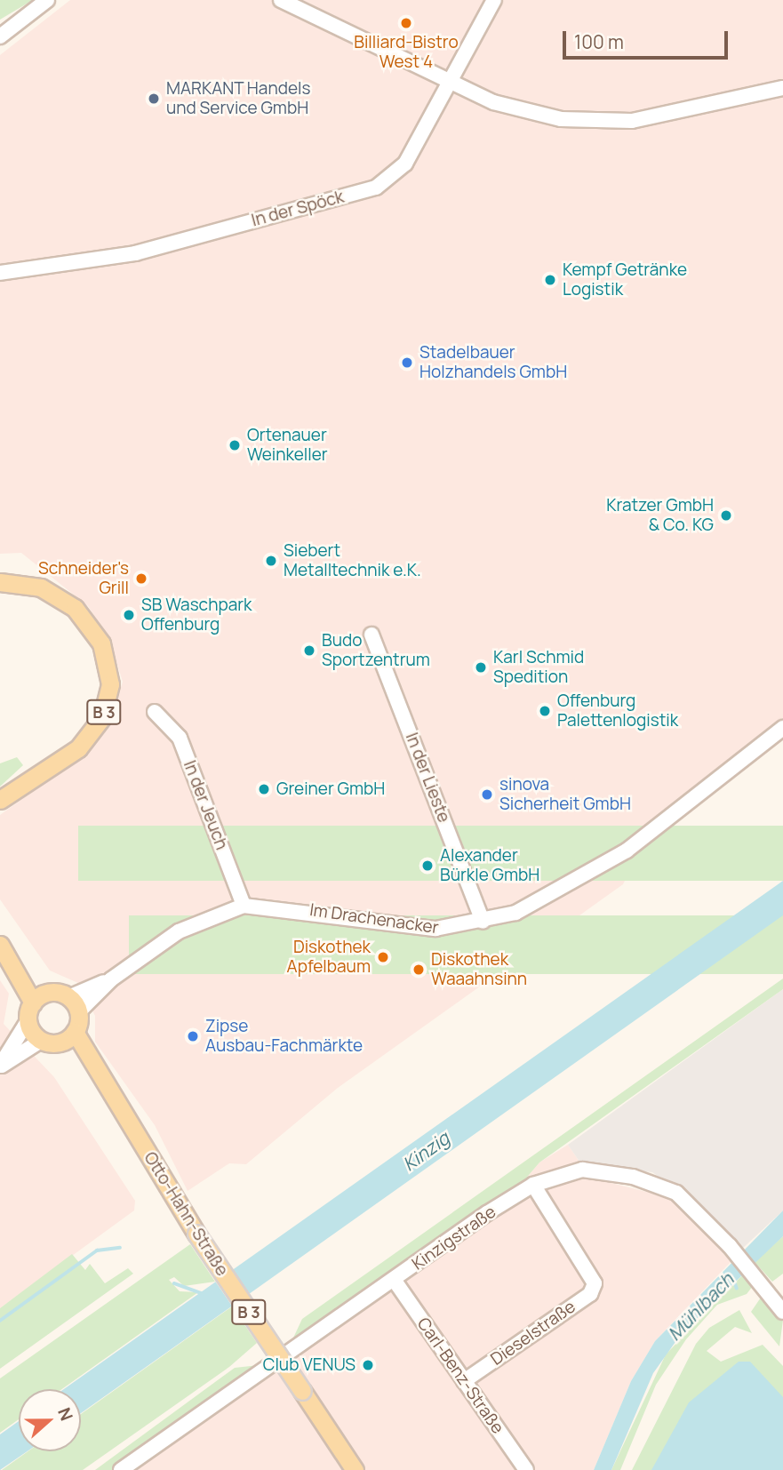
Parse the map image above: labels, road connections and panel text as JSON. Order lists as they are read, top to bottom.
{
  "streets": {
    "main road": ["B 3", "Otto-Hahn-Straße"],
    "street": [
      "In der Spöck",
      "In der Lieste",
      "In der Jeuch",
      "Im Drachenacker",
      "Kinzigstraße",
      "Dieselstraße",
      "Carl-Benz-Straße"
    ]
  },
  "crossings": [
    ["In der Lieste", "Im Drachenacker"],
    ["In der Jeuch", "Im Drachenacker"],
    ["Im Drachenacker", "Otto-Hahn-Straße"],
    ["Kinzigstraße", "Dieselstraße"],
    ["Kinzigstraße", "Carl-Benz-Straße"],
    ["Dieselstraße", "Carl-Benz-Straße"]
  ],
  "water": ["Kinzig", "Mühlbach"],
  "places": [
    "Billiard-Bistro West 4",
    "MARKANT Handels und Service GmbH",
    "Kempf Getränke Logistik",
    "Stadelbauer Holzhandels GmbH",
    "Ortenauer Weinkeller",
    "Kratzer GmbH & Co. KG",
    "Siebert Metalltechnik e.K.",
    "Schneider's Grill",
    "SB Waschpark Offenburg",
    "Budo Sportzentrum",
    "Karl Schmid Spedition",
    "Offenburg Palettenlogistik",
    "Greiner GmbH",
    "sinova Sicherheit GmbH",
    "Alexander Bürkle GmbH",
    "Diskothek Apfelbaum",
    "Diskothek Waaahnsinn",
    "Zipse Ausbau-Fachmärkte",
    "Club VENUS"
  ],
  "scale_bar": "100 m",
  "north": "right"
}
